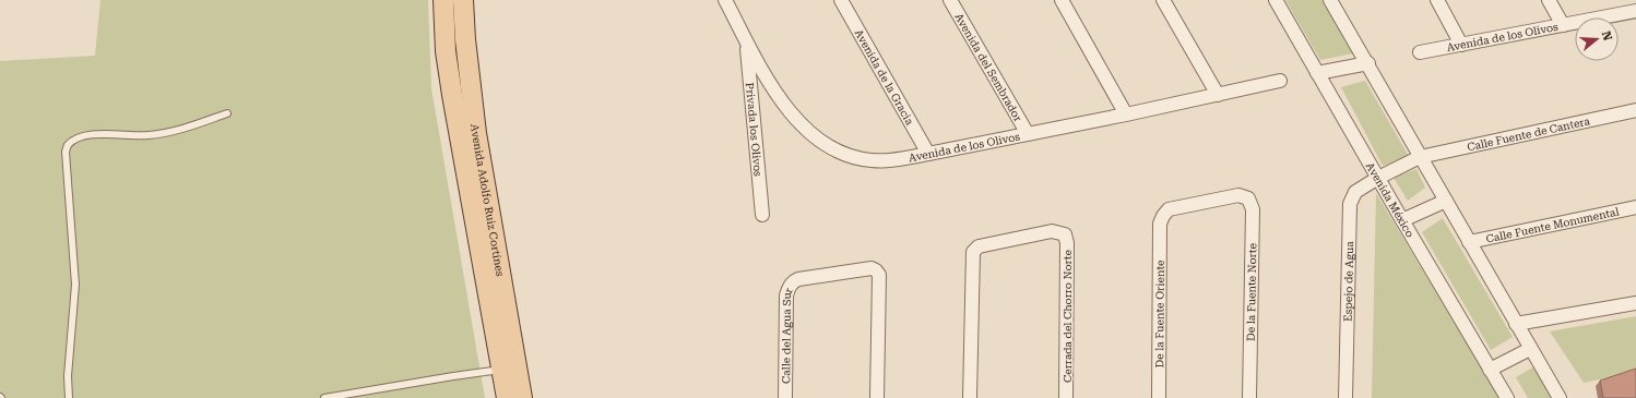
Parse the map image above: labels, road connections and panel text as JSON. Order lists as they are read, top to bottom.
{
  "streets": {
    "main road": ["Avenida Adolfo Ruiz Cortínes"],
    "street": [
      "Avenida de los Olivos",
      "Avenida del Sembrador",
      "Avenida de la Gracia",
      "Privada los Olivos",
      "Calle Fuente de Cantera",
      "Avenida México",
      "Calle Fuente Monumental",
      "Espejo de Agua",
      "De la Fuente Norte",
      "De la Fuente Oriente",
      "Cerrada del Chorro Norte",
      "Calle del Agua Sur"
    ]
  },
  "crossings": [
    ["Avenida de los Olivos", "Avenida del Sembrador"],
    ["Avenida de los Olivos", "Avenida de la Gracia"],
    ["Avenida de los Olivos", "Privada los Olivos"],
    ["Calle Fuente de Cantera", "Avenida México"],
    ["Calle Fuente de Cantera", "Espejo de Agua"],
    ["Avenida México", "Espejo de Agua"],
    ["De la Fuente Norte", "De la Fuente Oriente"]
  ],
  "north": "right"
}
